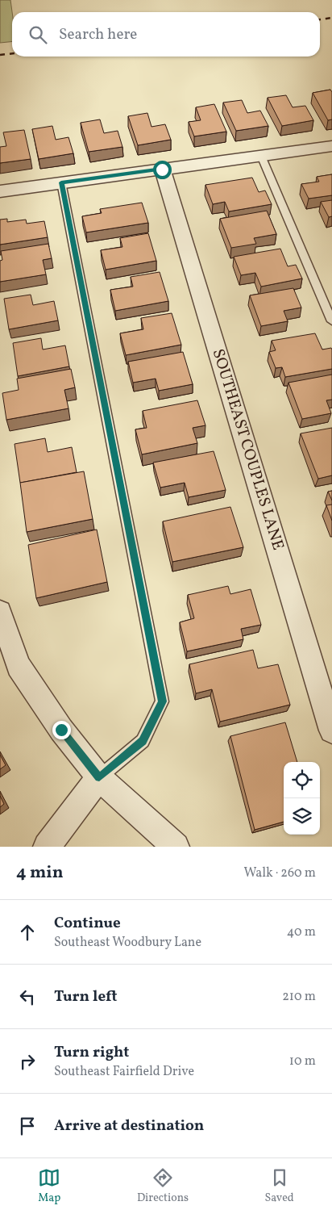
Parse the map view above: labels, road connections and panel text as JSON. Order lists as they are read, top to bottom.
{
  "streets": {
    "street": ["SOUTHEAST COUPLES LANE"]
  },
  "page": {
    "search": "Search here",
    "heading": ["4 min", "Walk · 260 m"],
    "list": [
      ["Continue", "Southeast Woodbury Lane", "40 m"],
      ["Turn left", "210 m"],
      ["Turn right", "Southeast Fairfield Drive", "10 m"],
      "Arrive at destination"
    ],
    "nav": ["Map", "Directions", "Saved"]
  }
}
